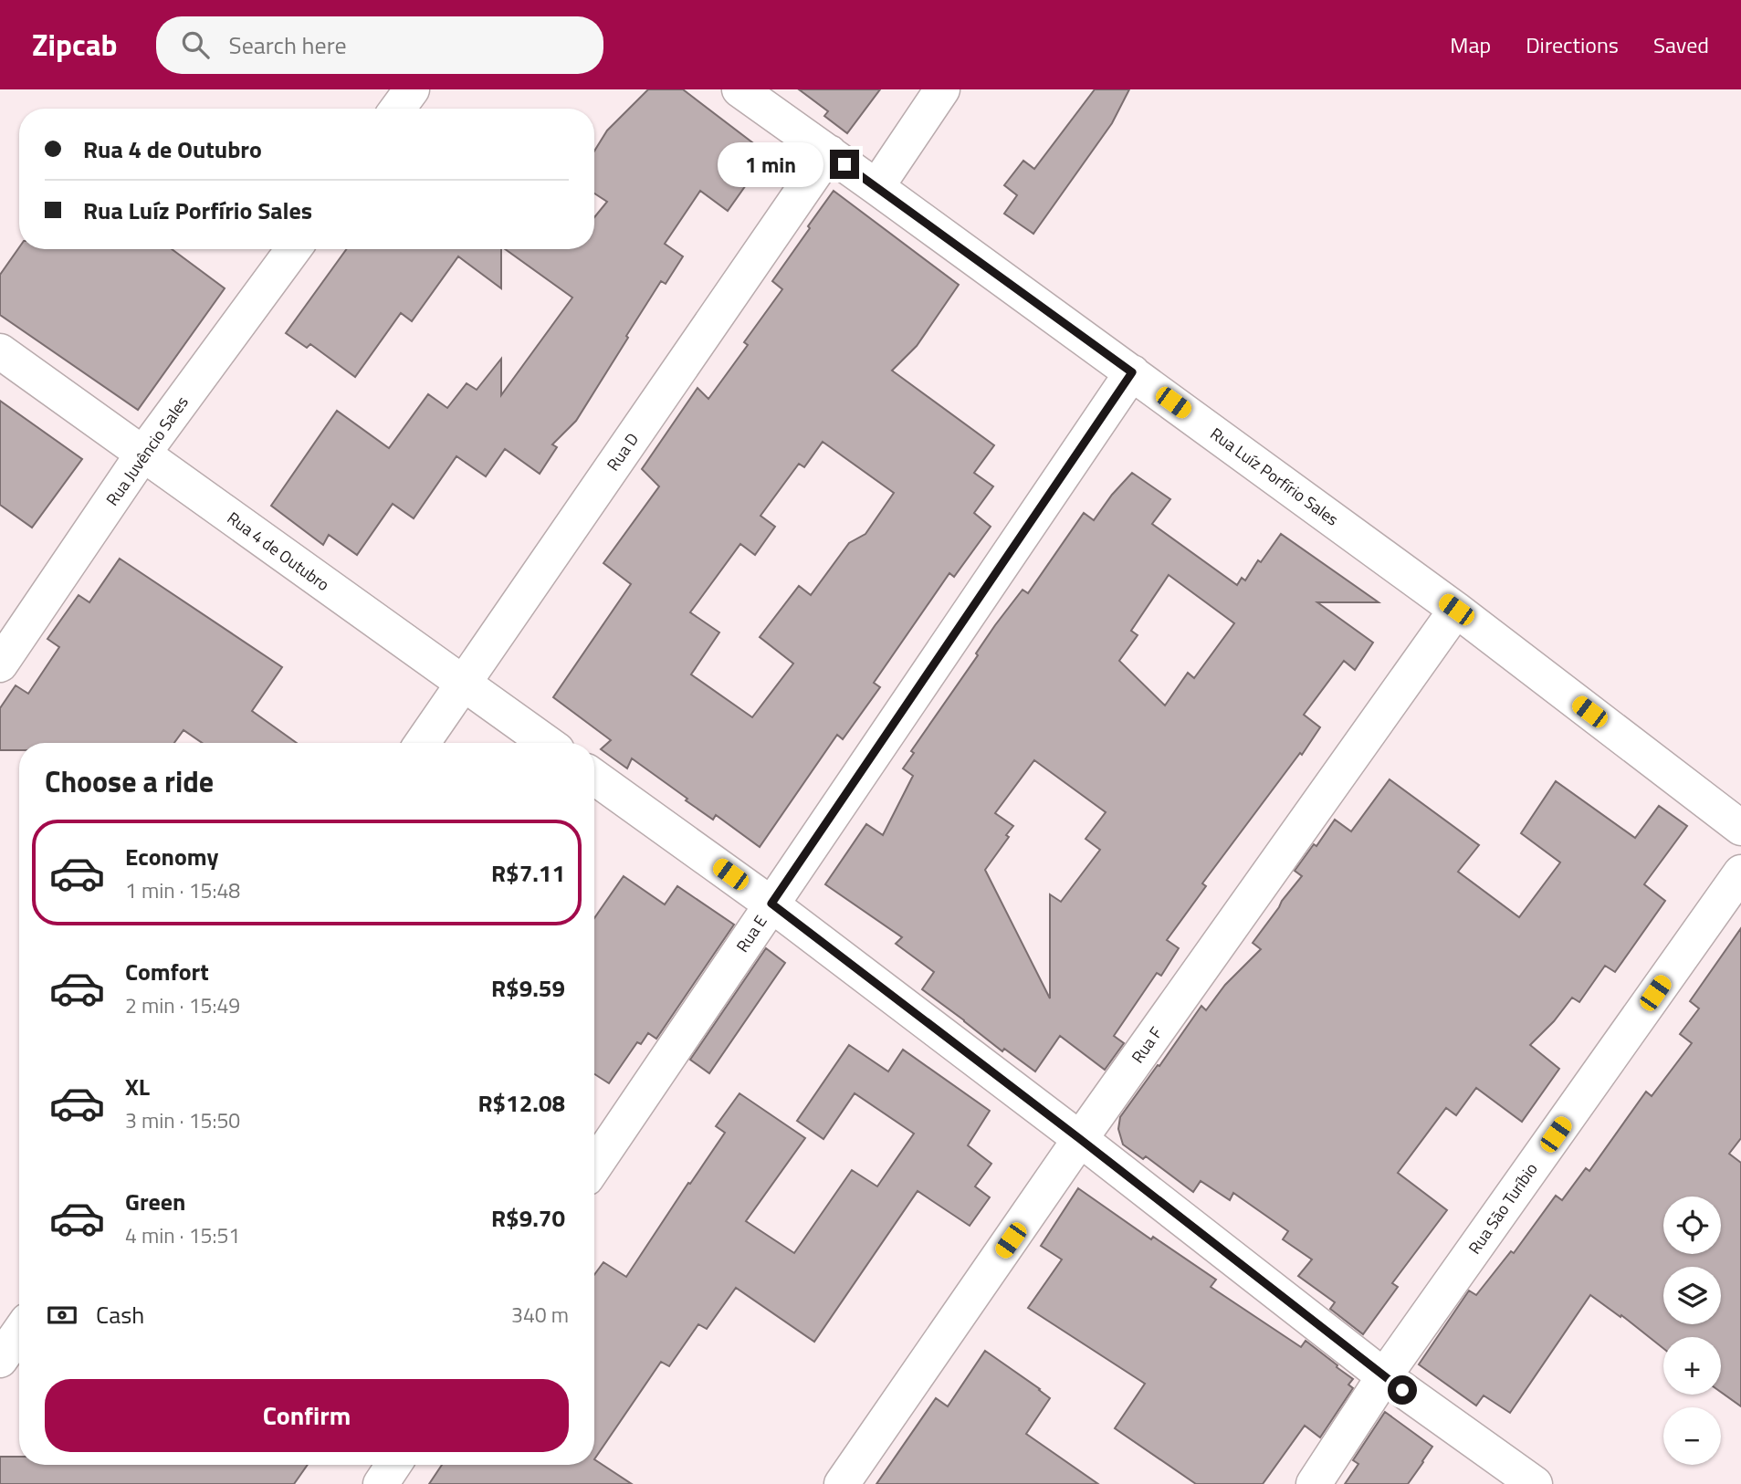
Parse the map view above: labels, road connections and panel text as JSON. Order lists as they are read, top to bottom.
{
  "streets": {
    "street": [
      "Rua Juvêncio Sales",
      "Rua D",
      "Rua Luíz Porfírio Sales",
      "Rua 4 de Outubro",
      "Rua E",
      "Rua F",
      "Rua São Turíbio"
    ]
  },
  "crossings": [
    ["Rua Juvêncio Sales", "Rua 4 de Outubro"],
    ["Rua D", "Rua Luíz Porfírio Sales"],
    ["Rua D", "Rua 4 de Outubro"],
    ["Rua Luíz Porfírio Sales", "Rua E"],
    ["Rua Luíz Porfírio Sales", "Rua F"]
  ],
  "page": {
    "header": "Zipcab",
    "search": "Search here",
    "nav": ["Map", "Directions", "Saved"],
    "banner": ["Rua 4 de Outubro", "Rua Luíz Porfírio Sales"],
    "bubble": "1 min",
    "heading": "Choose a ride",
    "list": [
      {
        "name": "Economy",
        "note": "1 min · 15:48",
        "value": "R$7.11"
      },
      {
        "name": "Comfort",
        "note": "2 min · 15:49",
        "value": "R$9.59"
      },
      {
        "name": "XL",
        "note": "3 min · 15:50",
        "value": "R$12.08"
      },
      {
        "name": "Green",
        "note": "4 min · 15:51",
        "value": "R$9.70"
      }
    ],
    "map_buttons": ["+", "−"],
    "pay": ["Cash", "340 m"],
    "buttons": "Confirm"
  }
}
